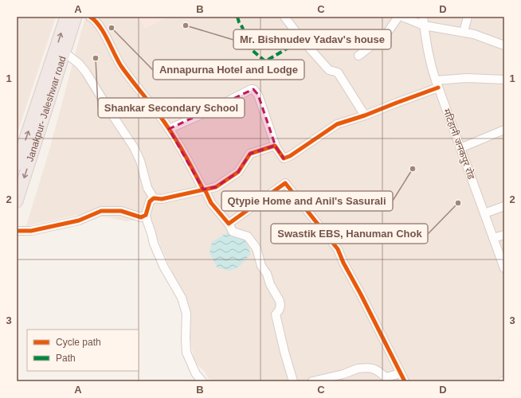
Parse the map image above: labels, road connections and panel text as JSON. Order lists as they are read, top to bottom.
{
  "streets": {
    "highway": ["Janakpur- Jaleshwar road"],
    "street": ["मटिहानी जनकपुर रोड"]
  },
  "places": [
    "Mr. Bishnudev Yadav's house",
    "Annapurna Hotel and Lodge",
    "Shankar Secondary School",
    "Qtypie Home and Anil's Sasurali",
    "Swastik EBS, Hanuman Chok"
  ],
  "legend": ["Cycle path", "Path"],
  "grid": {
    "columns": [
      "A",
      "B",
      "C",
      "D"
    ],
    "rows": ["1", "2", "3"]
  }
}
